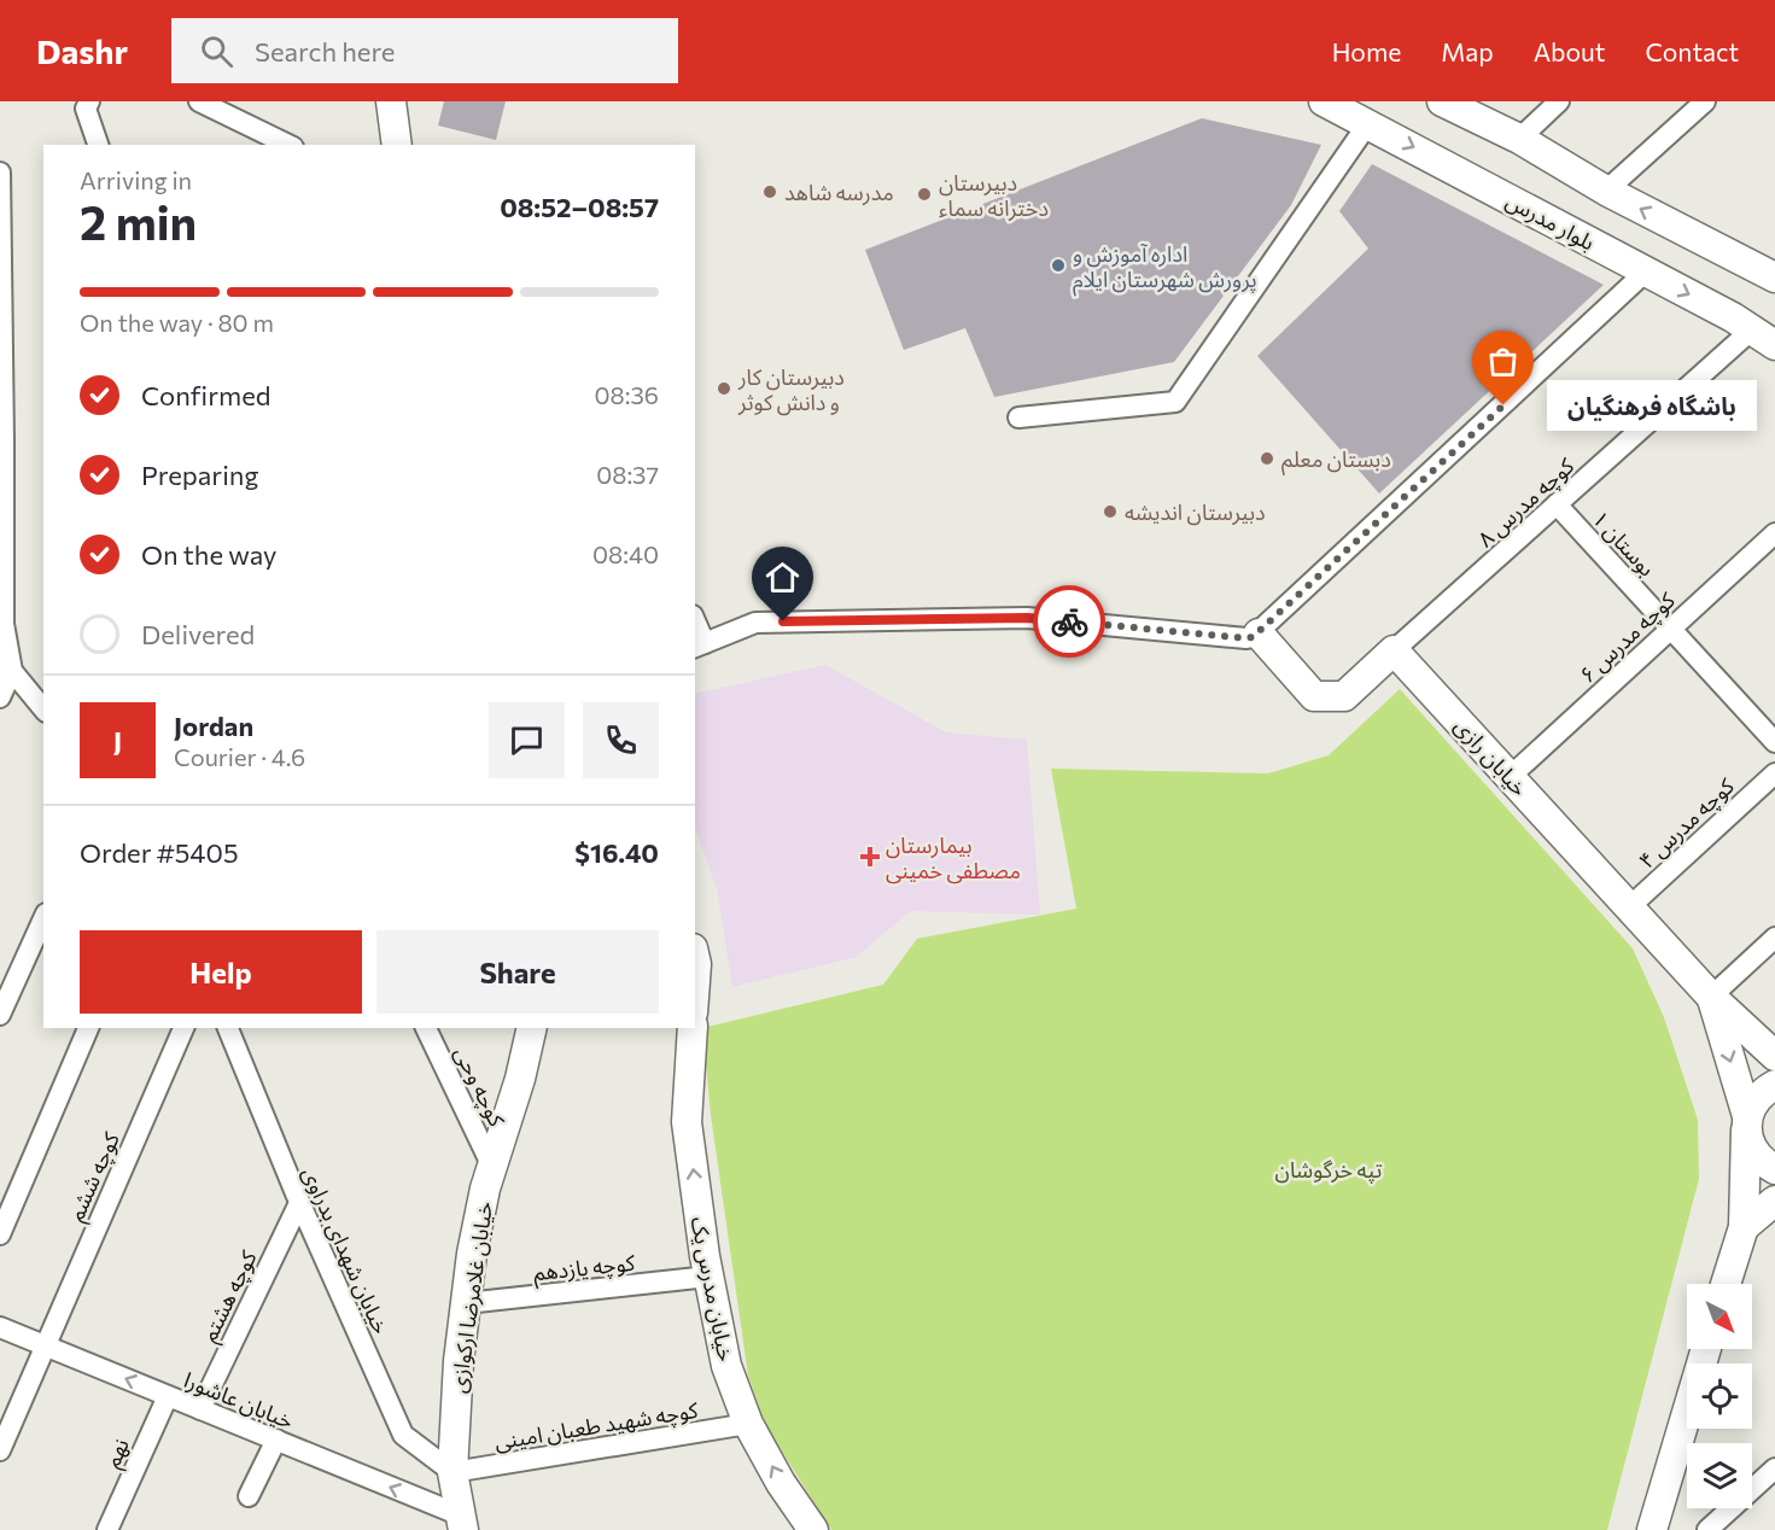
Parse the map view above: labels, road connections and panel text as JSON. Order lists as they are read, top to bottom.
{
  "streets": {
    "street": [
      "بلوار مدرس",
      "کوچه مدرس ۸",
      "بوستان ۱",
      "کوچه مدرس ۶",
      "خیابان رازی",
      "کوچه مدرس ۴",
      "کوچه وحی",
      "کوچه ششم",
      "خیابان شهدای بدراوی",
      "کوچه یازدهم",
      "خیابان مدرس یک",
      "کوچه هشتم",
      "خیابان غلامرضا ارکوازی",
      "خیابان عاشورا",
      "کوچه شهید طعبان امینی",
      "نهم"
    ]
  },
  "crossings": [
    ["بلوار مدرس", "کوچه مدرس ۸"],
    ["کوچه مدرس ۸", "بوستان ۱"],
    ["کوچه مدرس ۸", "خیابان رازی"],
    ["بوستان ۱", "کوچه مدرس ۶"],
    ["کوچه مدرس ۶", "خیابان رازی"],
    ["خیابان رازی", "کوچه مدرس ۴"],
    ["کوچه وحی", "خیابان غلامرضا ارکوازی"],
    ["کوچه ششم", "خیابان عاشورا"],
    ["خیابان شهدای بدراوی", "کوچه هشتم"],
    ["خیابان شهدای بدراوی", "خیابان غلامرضا ارکوازی"],
    ["خیابان شهدای بدراوی", "کوچه شهید طعبان امینی"],
    ["کوچه یازدهم", "خیابان مدرس یک"],
    ["کوچه یازدهم", "خیابان غلامرضا ارکوازی"],
    ["خیابان مدرس یک", "کوچه شهید طعبان امینی"],
    ["کوچه هشتم", "خیابان عاشورا"],
    ["خیابان غلامرضا ارکوازی", "خیابان عاشورا"],
    ["خیابان غلامرضا ارکوازی", "کوچه شهید طعبان امینی"],
    ["خیابان عاشورا", "نهم"]
  ],
  "one_way": ["خیابان مدرس یک", "خیابان عاشورا"],
  "parks": ["تپه خرگوشان"],
  "places": {
    "other": [
      "مدرسه شاهد",
      "دبیرستان دخترانه سماء",
      "اداره آموزش و پرورش شهرستان ایلام",
      "دبیرستان کار و دانش کوثر",
      "باشگاه فرهنگیان",
      "دبستان معلم",
      "دبیرستان اندیشه"
    ],
    "health": ["بیمارستان مصطفی خمینی"]
  },
  "north": "bottom right",
  "page": {
    "header": "Dashr",
    "search": "Search here",
    "nav": [
      "Home",
      "Map",
      "About",
      "Contact"
    ],
    "heading": ["2 min", "Arriving in", "08:52–08:57"],
    "panel": [
      "Jordan",
      "Courier · 4.6",
      "Order #5405",
      "$16.40"
    ],
    "bar": "On the way · 80 m",
    "list": [
      ["Confirmed", "08:36"],
      ["Preparing", "08:37"],
      ["On the way", "08:40"],
      "Delivered"
    ],
    "bubble": "باشگاه فرهنگیان",
    "round": "J",
    "buttons": ["Help", "Share"]
  }
}
